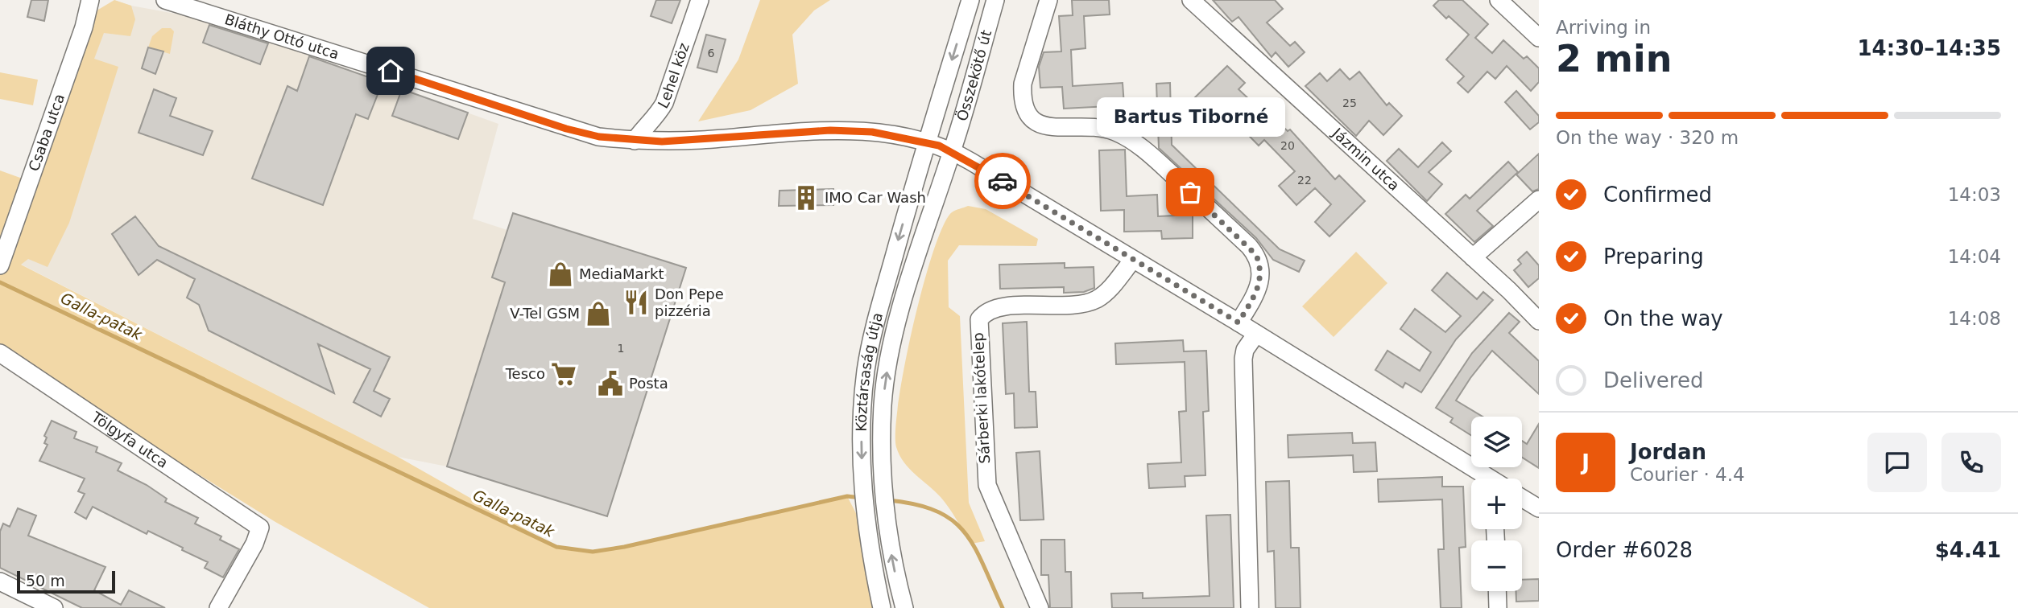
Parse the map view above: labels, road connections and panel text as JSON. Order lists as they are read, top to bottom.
{
  "streets": {
    "street": [
      "Bláthy Ottó utca",
      "Lehel köz",
      "Összekötő út",
      "Csaba utca",
      "Jázmin utca",
      "Köztársaság útja",
      "Sárberki lakótelep",
      "Tölgyfa utca"
    ]
  },
  "crossings": [
    ["Bláthy Ottó utca", "Lehel köz"],
    ["Bláthy Ottó utca", "Összekötő út"],
    ["Bláthy Ottó utca", "Köztársaság útja"],
    ["Bláthy Ottó utca", "Sárberki lakótelep"],
    ["Összekötő út", "Köztársaság útja"]
  ],
  "water": ["Galla-patak"],
  "places": {
    "other": ["Bartus Tiborné"],
    "building": ["IMO Car Wash"],
    "shop": ["MediaMarkt", "V-Tel GSM"],
    "restaurant": ["Don Pepe pizzéria"],
    "supermarket": ["Tesco"],
    "public building": ["Posta"]
  },
  "house_numbers": [
    "6",
    "25",
    "20",
    "22",
    "1"
  ],
  "scale_bar": "50 m",
  "page": {
    "heading": ["2 min", "Arriving in", "14:30–14:35"],
    "panel": [
      "Jordan",
      "Courier · 4.4",
      "Order #6028",
      "$4.41"
    ],
    "bar": "On the way · 320 m",
    "bubble": "Bartus Tiborné",
    "list": [
      ["Confirmed", "14:03"],
      ["Preparing", "14:04"],
      ["On the way", "14:08"],
      "Delivered"
    ],
    "map_buttons": ["+", "−"],
    "round": "J",
    "scale": "50 m"
  }
}
